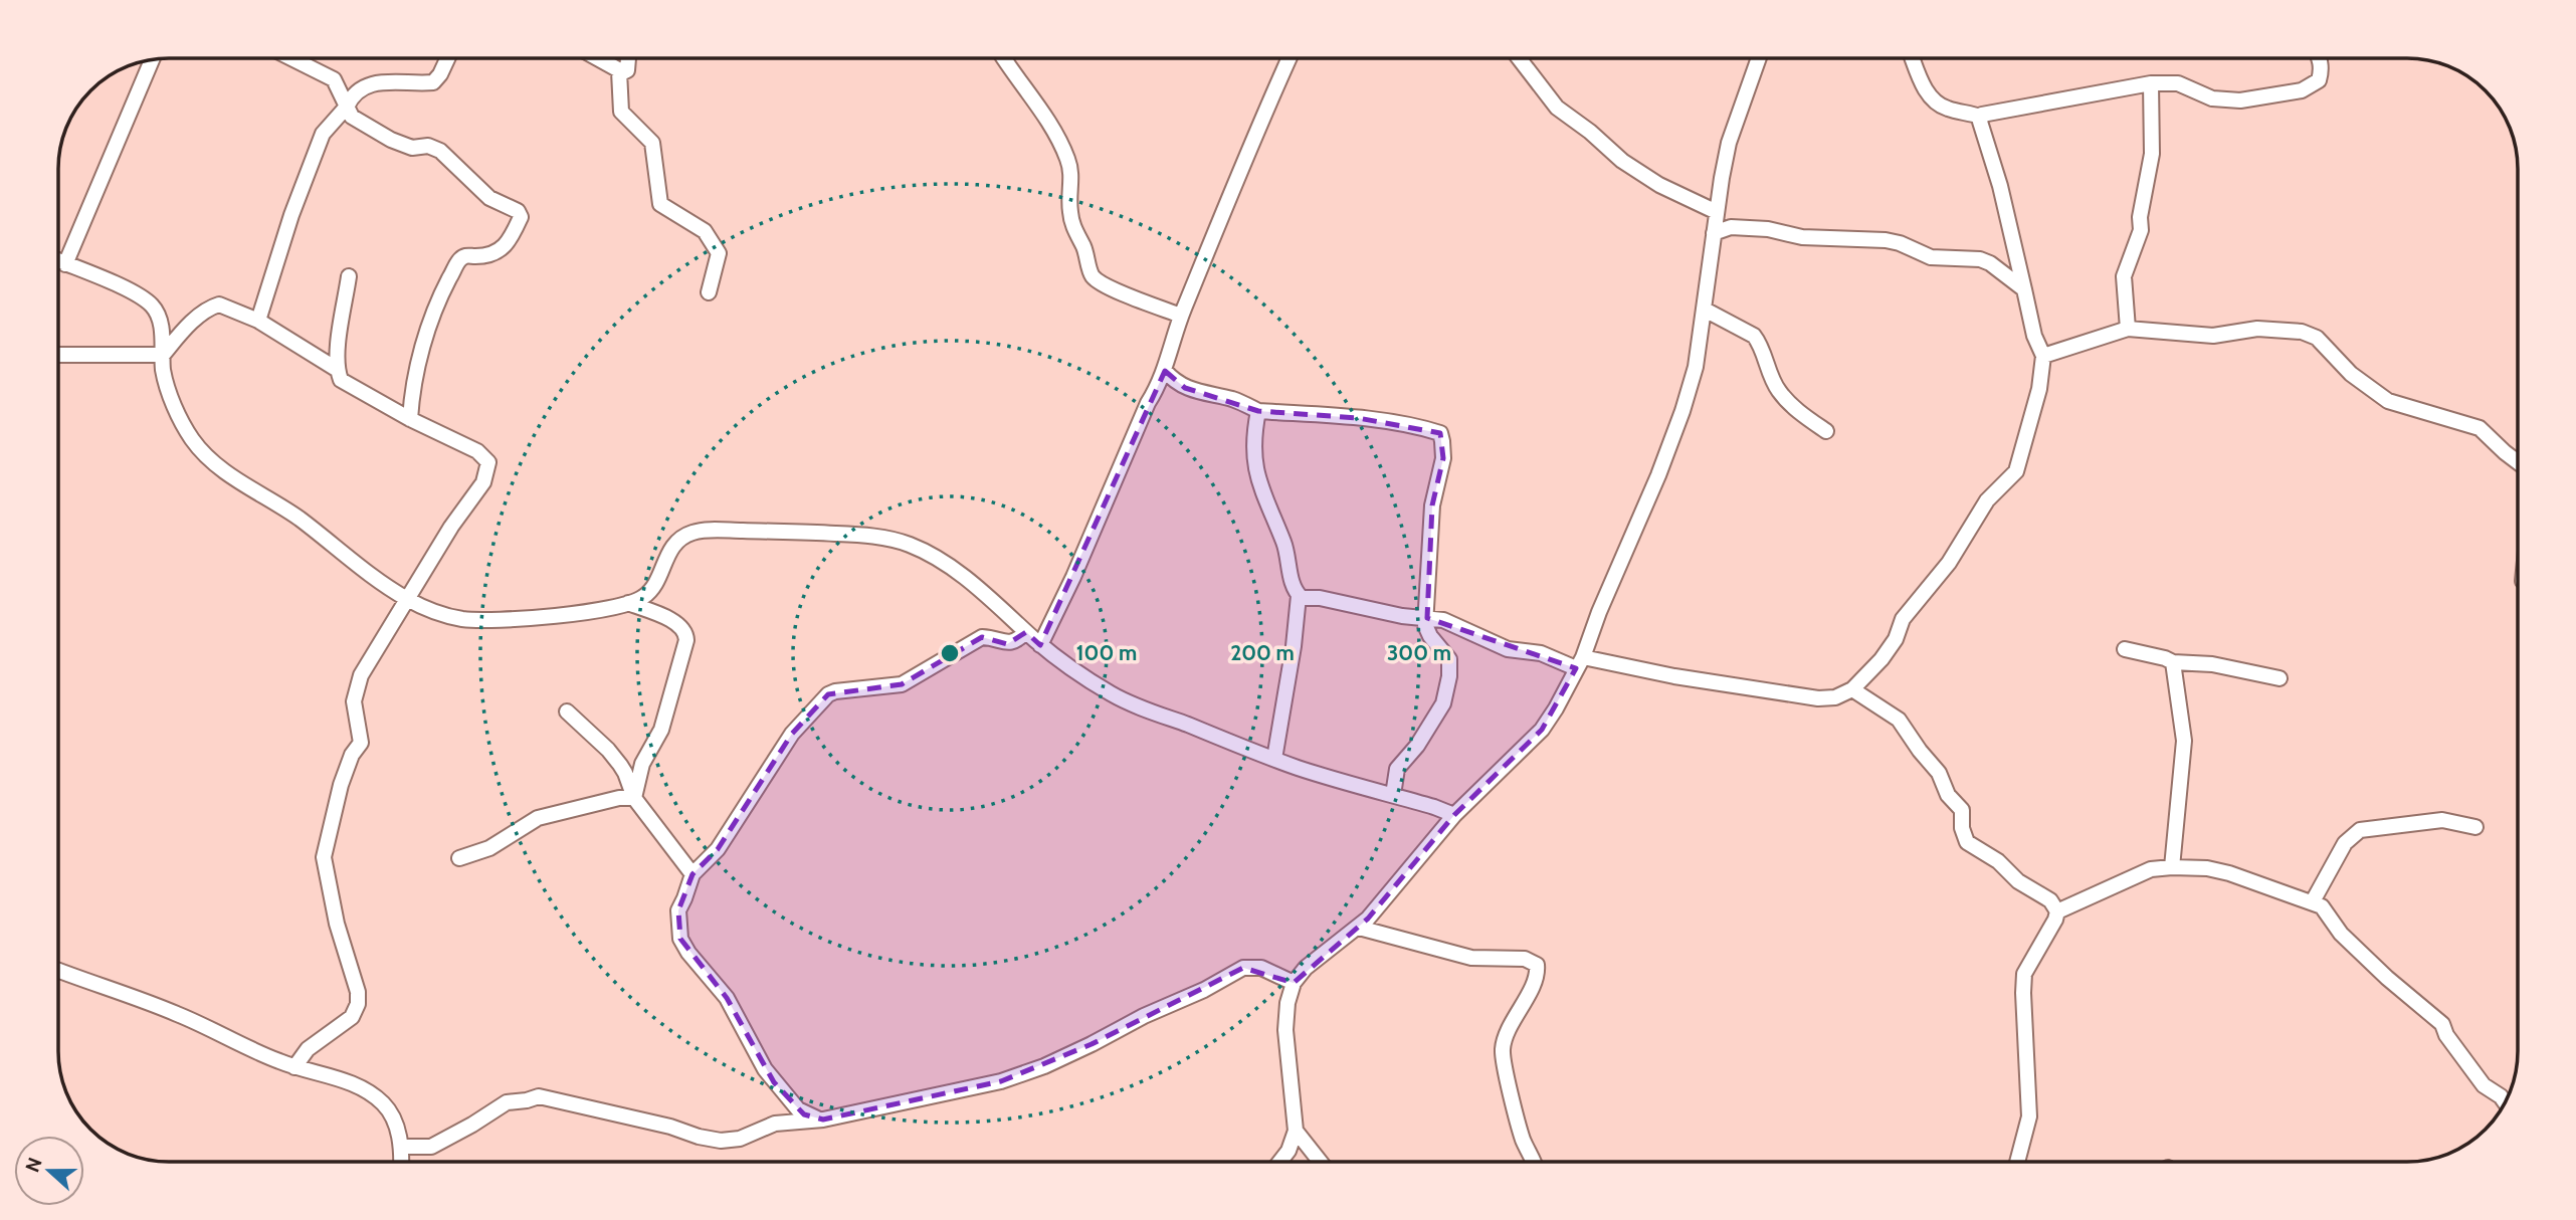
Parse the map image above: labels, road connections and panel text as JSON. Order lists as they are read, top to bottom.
{
  "north": "left",
  "rings": ["100 m", "200 m", "300 m"]
}
